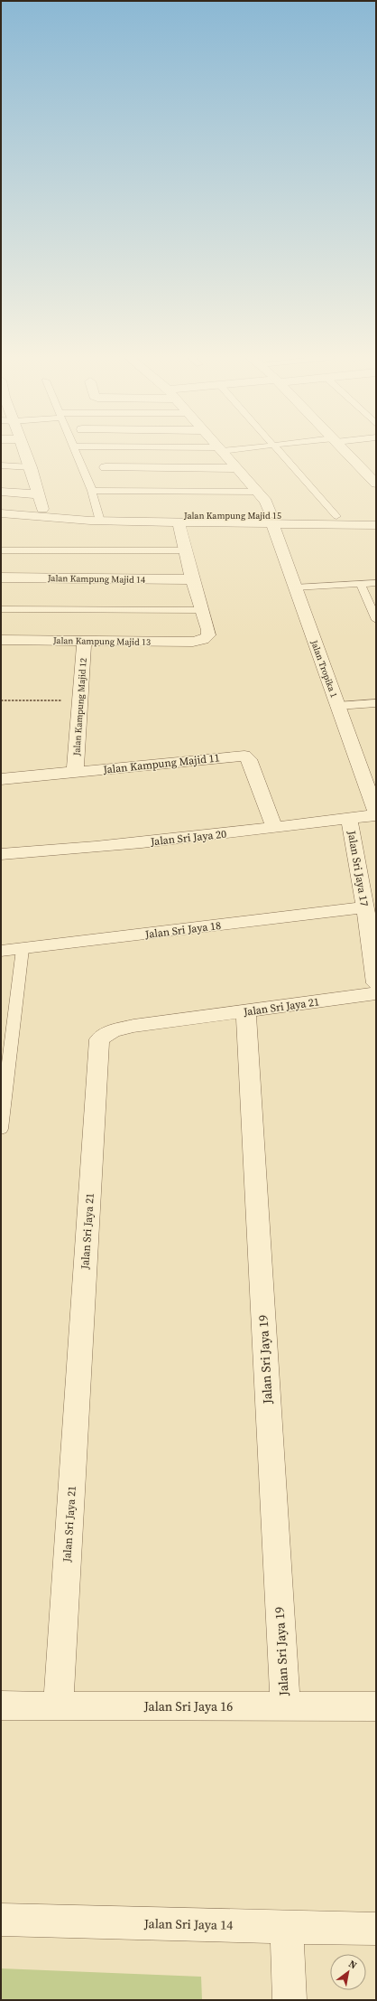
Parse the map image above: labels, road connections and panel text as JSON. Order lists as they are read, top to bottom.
{
  "streets": {
    "street": [
      "Jalan Kampung Majid 15",
      "Jalan Kampung Majid 14",
      "Jalan Kampung Majid 13",
      "Jalan Tropika 1",
      "Jalan Kampung Majid 12",
      "Jalan Kampung Majid 11",
      "Jalan Sri Jaya 20",
      "Jalan Sri Jaya 17",
      "Jalan Sri Jaya 18",
      "Jalan Sri Jaya 21",
      "Jalan Sri Jaya 19",
      "Jalan Sri Jaya 16",
      "Jalan Sri Jaya 14"
    ]
  },
  "crossings": [
    ["Jalan Kampung Majid 15", "Jalan Tropika 1"],
    ["Jalan Kampung Majid 13", "Jalan Kampung Majid 12"],
    ["Jalan Tropika 1", "Jalan Sri Jaya 20"],
    ["Jalan Kampung Majid 12", "Jalan Kampung Majid 11"],
    ["Jalan Kampung Majid 11", "Jalan Sri Jaya 20"],
    ["Jalan Sri Jaya 20", "Jalan Sri Jaya 17"],
    ["Jalan Sri Jaya 17", "Jalan Sri Jaya 18"],
    ["Jalan Sri Jaya 21", "Jalan Sri Jaya 19"],
    ["Jalan Sri Jaya 21", "Jalan Sri Jaya 16"],
    ["Jalan Sri Jaya 19", "Jalan Sri Jaya 16"]
  ],
  "north": "top right"
}
